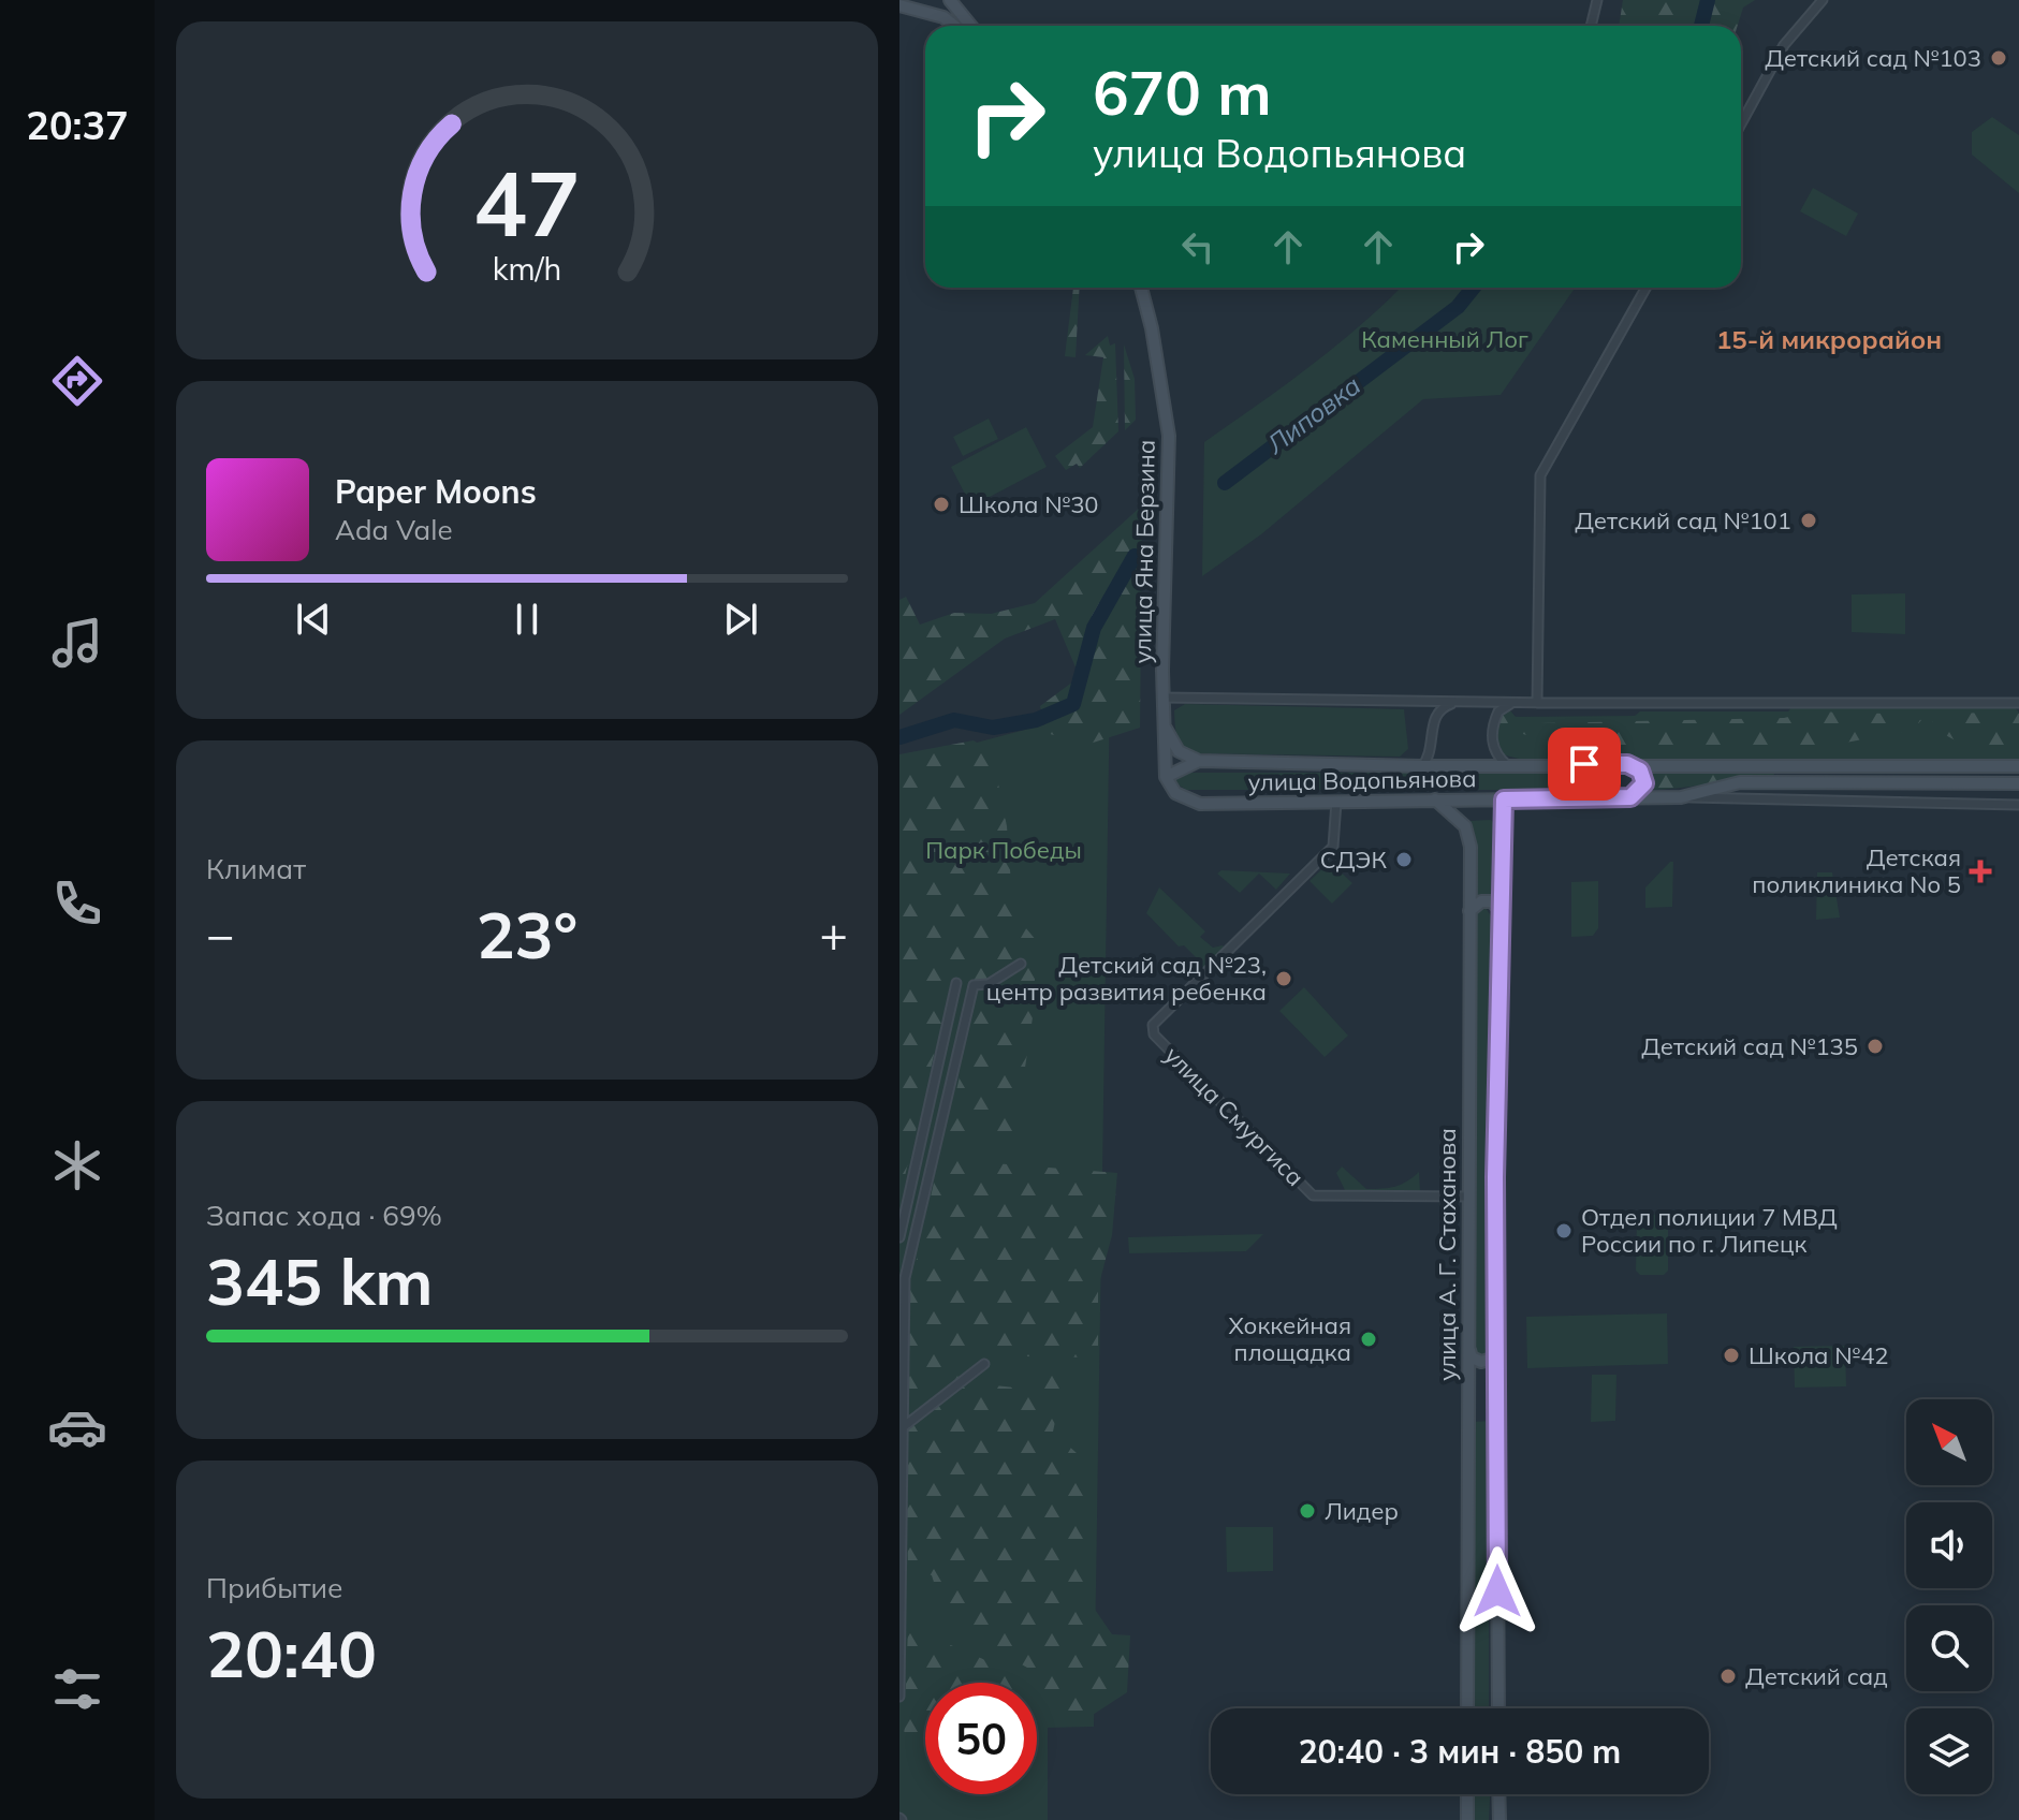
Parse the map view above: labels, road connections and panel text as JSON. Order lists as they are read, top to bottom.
{
  "streets": {
    "main road": ["улица Яна Берзина", "улица Водопьянова", "улица А. Г. Стаханова"],
    "street": ["улица Смургиса"]
  },
  "crossings": [
    ["улица Яна Берзина", "улица Водопьянова"],
    ["улица Водопьянова", "улица Смургиса"],
    ["улица Водопьянова", "улица А. Г. Стаханова"],
    ["улица Смургиса", "улица А. Г. Стаханова"]
  ],
  "districts": ["15-й микрорайон"],
  "water": ["Липовка"],
  "parks": ["Каменный Лог", "Парк Победы"],
  "places": {
    "other": [
      "Детский сад №103",
      "Школа №30",
      "Детский сад №101",
      "СДЭК",
      "Детский сад №23, центр развития ребенка",
      "Детский сад №135",
      "Отдел полиции 7 МВД России по г. Липецк",
      "Хоккейная площадка",
      "Школа №42",
      "Лидер",
      "Детский сад"
    ],
    "health": ["Детская поликлиника No 5"]
  },
  "north": "top left",
  "page": {
    "tabs": "20:37",
    "turn": ["670 m", "улица Водопьянова"],
    "song": ["Paper Moons", "Ada Vale"],
    "tile": [
      "Климат",
      ["Запас хода · 69%", "345 km"],
      ["Прибытие", "20:40"]
    ],
    "heat": ["−", "23°", "+"],
    "limit": "50",
    "trip": "20:40 · 3 мин · 850 m",
    "gauge": ["47", "km/h"]
  }
}
